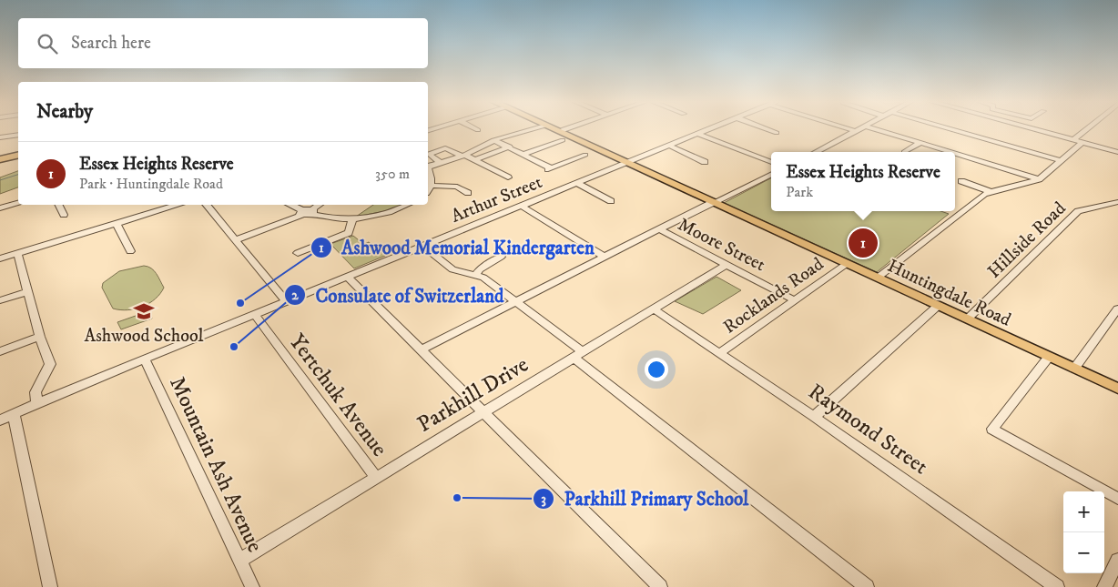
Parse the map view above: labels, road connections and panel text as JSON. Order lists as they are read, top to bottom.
{
  "streets": {
    "main road": ["Huntingdale Road"],
    "street": [
      "Arthur Street",
      "Hillside Road",
      "Moore Street",
      "Rocklands Road",
      "Parkhill Drive",
      "Yertchuk Avenue",
      "Raymond Street",
      "Mountain Ash Avenue"
    ]
  },
  "crossings": [
    ["Arthur Street", "Huntingdale Road"],
    ["Arthur Street", "Yertchuk Avenue"],
    ["Arthur Street", "Mountain Ash Avenue"],
    ["Hillside Road", "Huntingdale Road"],
    ["Moore Street", "Rocklands Road"],
    ["Moore Street", "Parkhill Drive"],
    ["Huntingdale Road", "Rocklands Road"],
    ["Rocklands Road", "Raymond Street"],
    ["Parkhill Drive", "Yertchuk Avenue"],
    ["Parkhill Drive", "Raymond Street"],
    ["Parkhill Drive", "Mountain Ash Avenue"]
  ],
  "places": {
    "other": ["Ashwood Memorial Kindergarten", "Consulate of Switzerland", "Parkhill Primary School"],
    "school or university": ["Ashwood School"]
  },
  "page": {
    "search": "Search here",
    "heading": "Nearby",
    "list": [
      {
        "mark": "1",
        "name": "Essex Heights Reserve",
        "note": "Park · Huntingdale Road",
        "value": "350 m"
      }
    ],
    "popup": ["Essex Heights Reserve", "Park"],
    "pins": "1",
    "map_buttons": ["+", "−"]
  }
}
